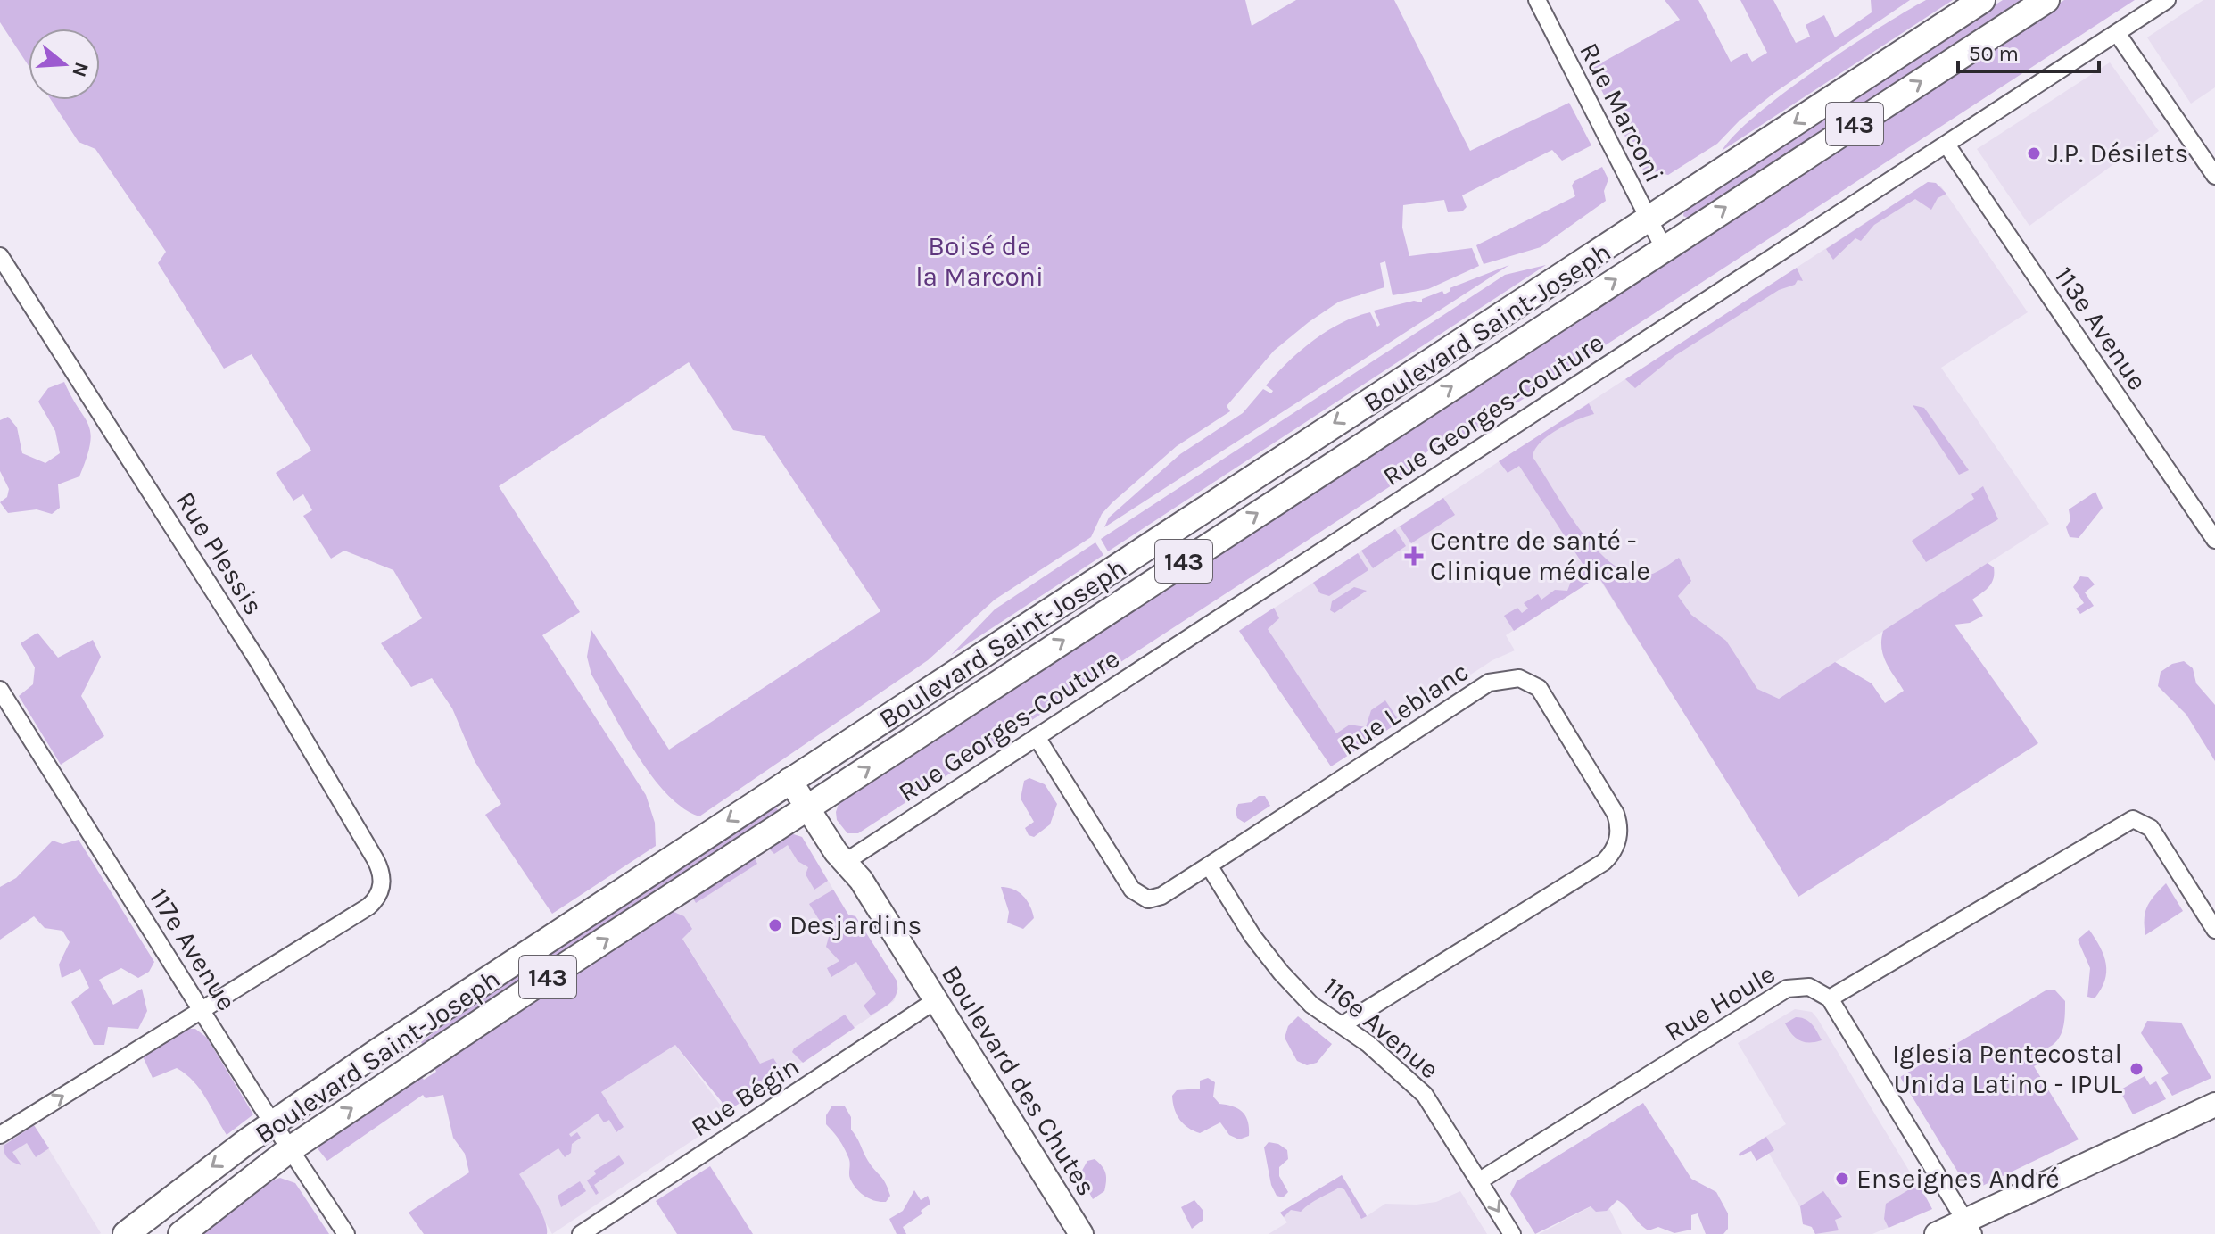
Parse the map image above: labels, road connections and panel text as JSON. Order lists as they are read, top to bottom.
{
  "streets": {
    "main road": ["143", "Boulevard Saint-Joseph"],
    "street": [
      "Rue Marconi",
      "113e Avenue",
      "Rue Georges-Couture",
      "Rue Plessis",
      "Rue Leblanc",
      "117e Avenue",
      "Rue Houle",
      "116e Avenue",
      "Boulevard des Chutes",
      "Rue Bégin"
    ]
  },
  "crossings": [
    ["Rue Marconi", "Boulevard Saint-Joseph"],
    ["Boulevard Saint-Joseph", "117e Avenue"],
    ["Boulevard Saint-Joseph", "Boulevard des Chutes"],
    ["113e Avenue", "Rue Georges-Couture"],
    ["Rue Georges-Couture", "Rue Leblanc"],
    ["Rue Georges-Couture", "Boulevard des Chutes"],
    ["Rue Plessis", "117e Avenue"],
    ["Rue Leblanc", "116e Avenue"],
    ["Rue Houle", "116e Avenue"],
    ["Boulevard des Chutes", "Rue Bégin"]
  ],
  "parks": ["Boisé de la Marconi"],
  "places": {
    "other": [
      "J.P. Désilets",
      "Desjardins",
      "Iglesia Pentecostal Unida Latino - IPUL",
      "Enseignes André"
    ],
    "health": ["Centre de santé - Clinique médicale"]
  },
  "scale_bar": "50 m",
  "north": "right"
}
